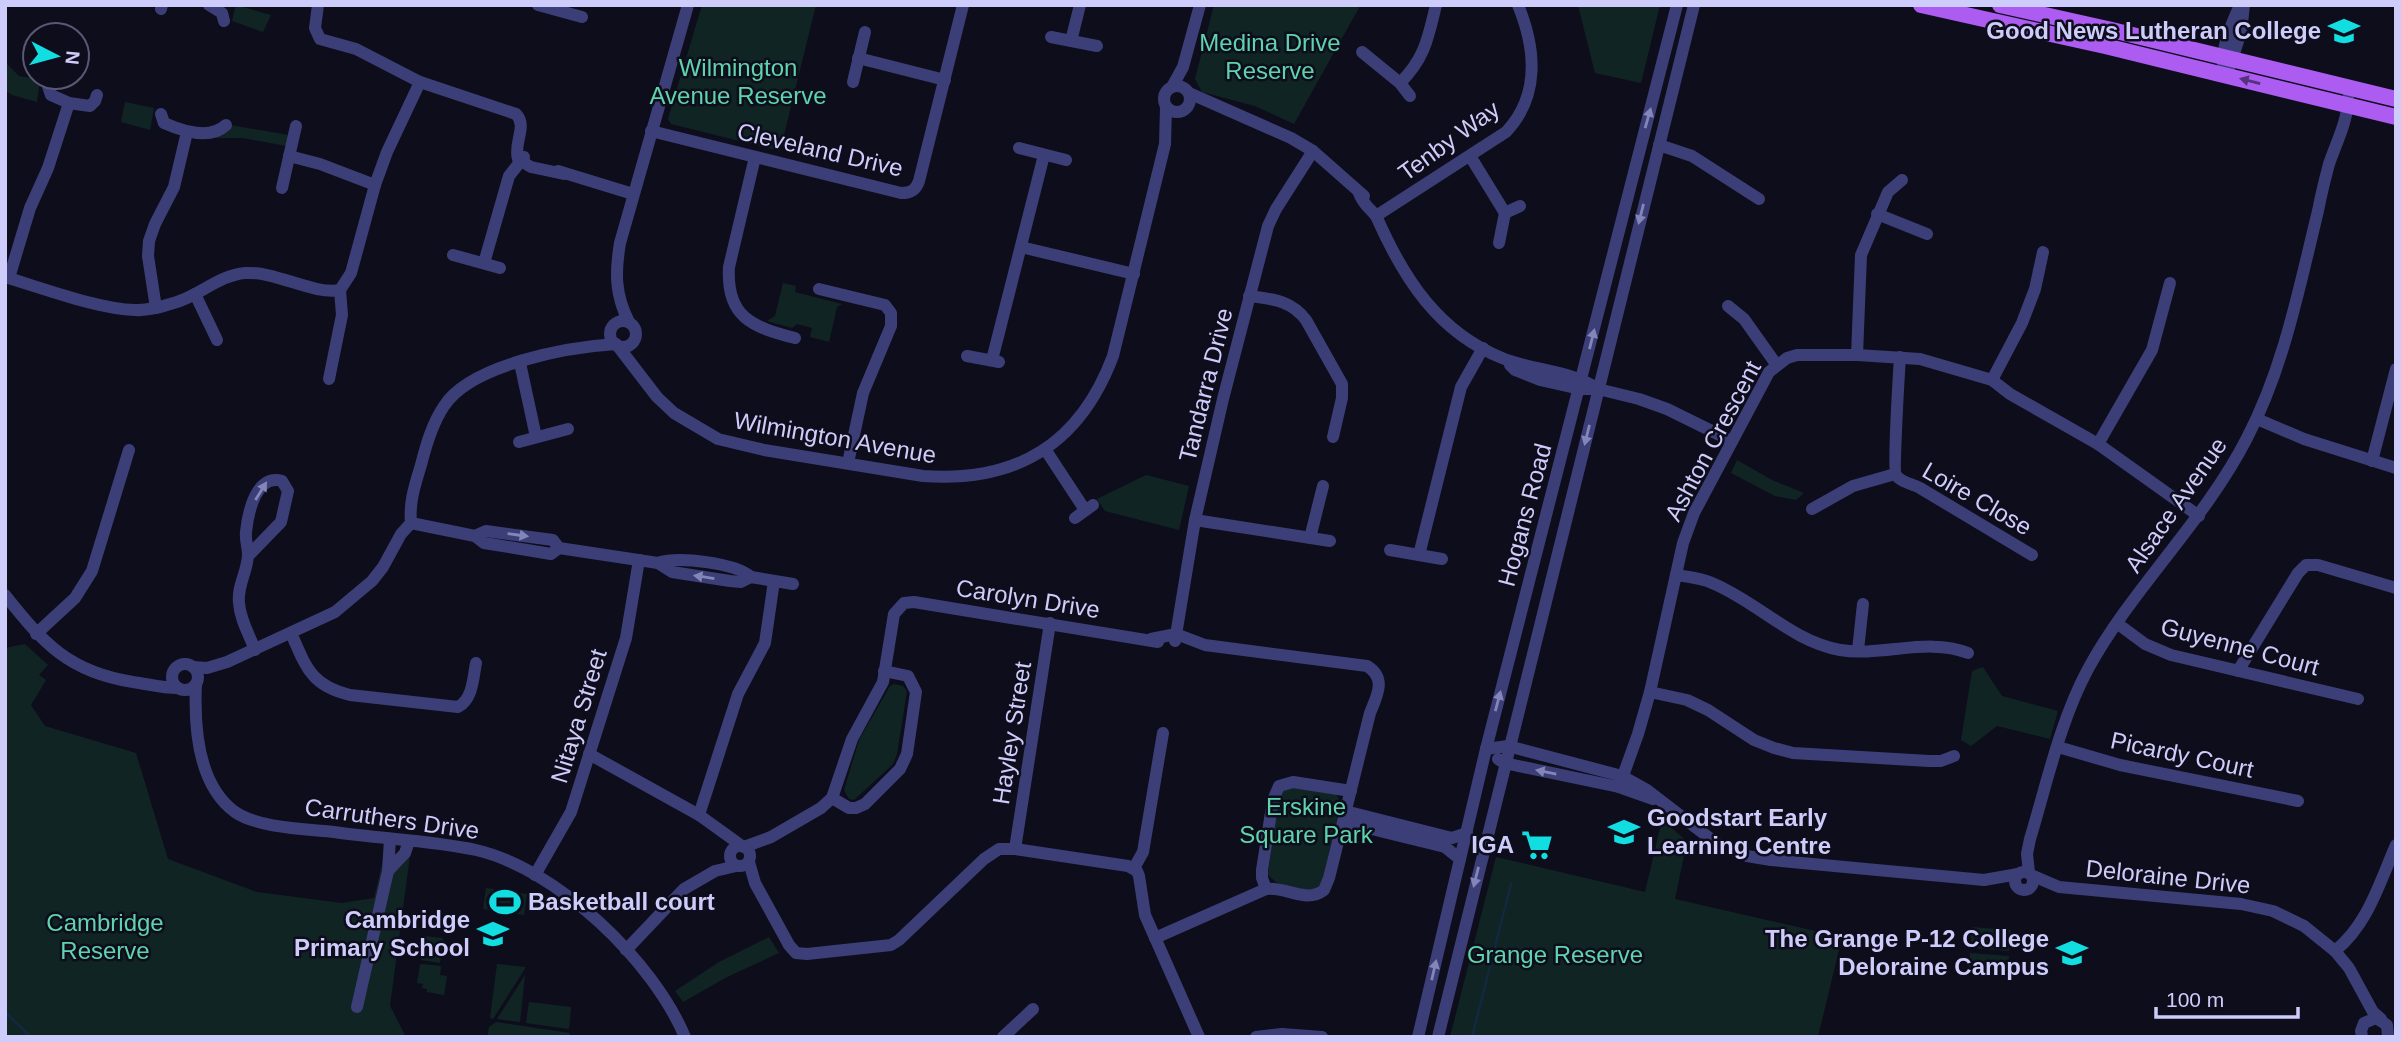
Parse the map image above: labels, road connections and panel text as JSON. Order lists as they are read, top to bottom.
{
  "streets": {
    "street": [
      "Tenby Way",
      "Cleveland Drive",
      "Tandarra Drive",
      "Wilmington Avenue",
      "Ashton Crescent",
      "Loire Close",
      "Alsace Avenue",
      "Hogans Road",
      "Carolyn Drive",
      "Guyenne Court",
      "Nitaya Street",
      "Hayley Street",
      "Picardy Court",
      "Carruthers Drive",
      "Deloraine Drive"
    ]
  },
  "crossings": [
    ["Tandarra Drive", "Carolyn Drive"],
    ["Ashton Crescent", "Loire Close"],
    ["Ashton Crescent", "Alsace Avenue"],
    ["Ashton Crescent", "Deloraine Drive"],
    ["Alsace Avenue", "Guyenne Court"],
    ["Alsace Avenue", "Picardy Court"],
    ["Alsace Avenue", "Deloraine Drive"],
    ["Hogans Road", "Deloraine Drive"],
    ["Carolyn Drive", "Hayley Street"],
    ["Nitaya Street", "Carruthers Drive"]
  ],
  "parks": [
    "Medina Drive Reserve",
    "Wilmington Avenue Reserve",
    "Erskine Square Park",
    "Cambridge Reserve",
    "Grange Reserve"
  ],
  "places": {
    "school or university": [
      "Good News Lutheran College",
      "Goodstart Early Learning Centre",
      "Cambridge Primary School",
      "The Grange P-12 College Deloraine Campus"
    ],
    "supermarket": ["IGA"],
    "sports": ["Basketball court"]
  },
  "scale_bar": "100 m",
  "north": "right"
}
